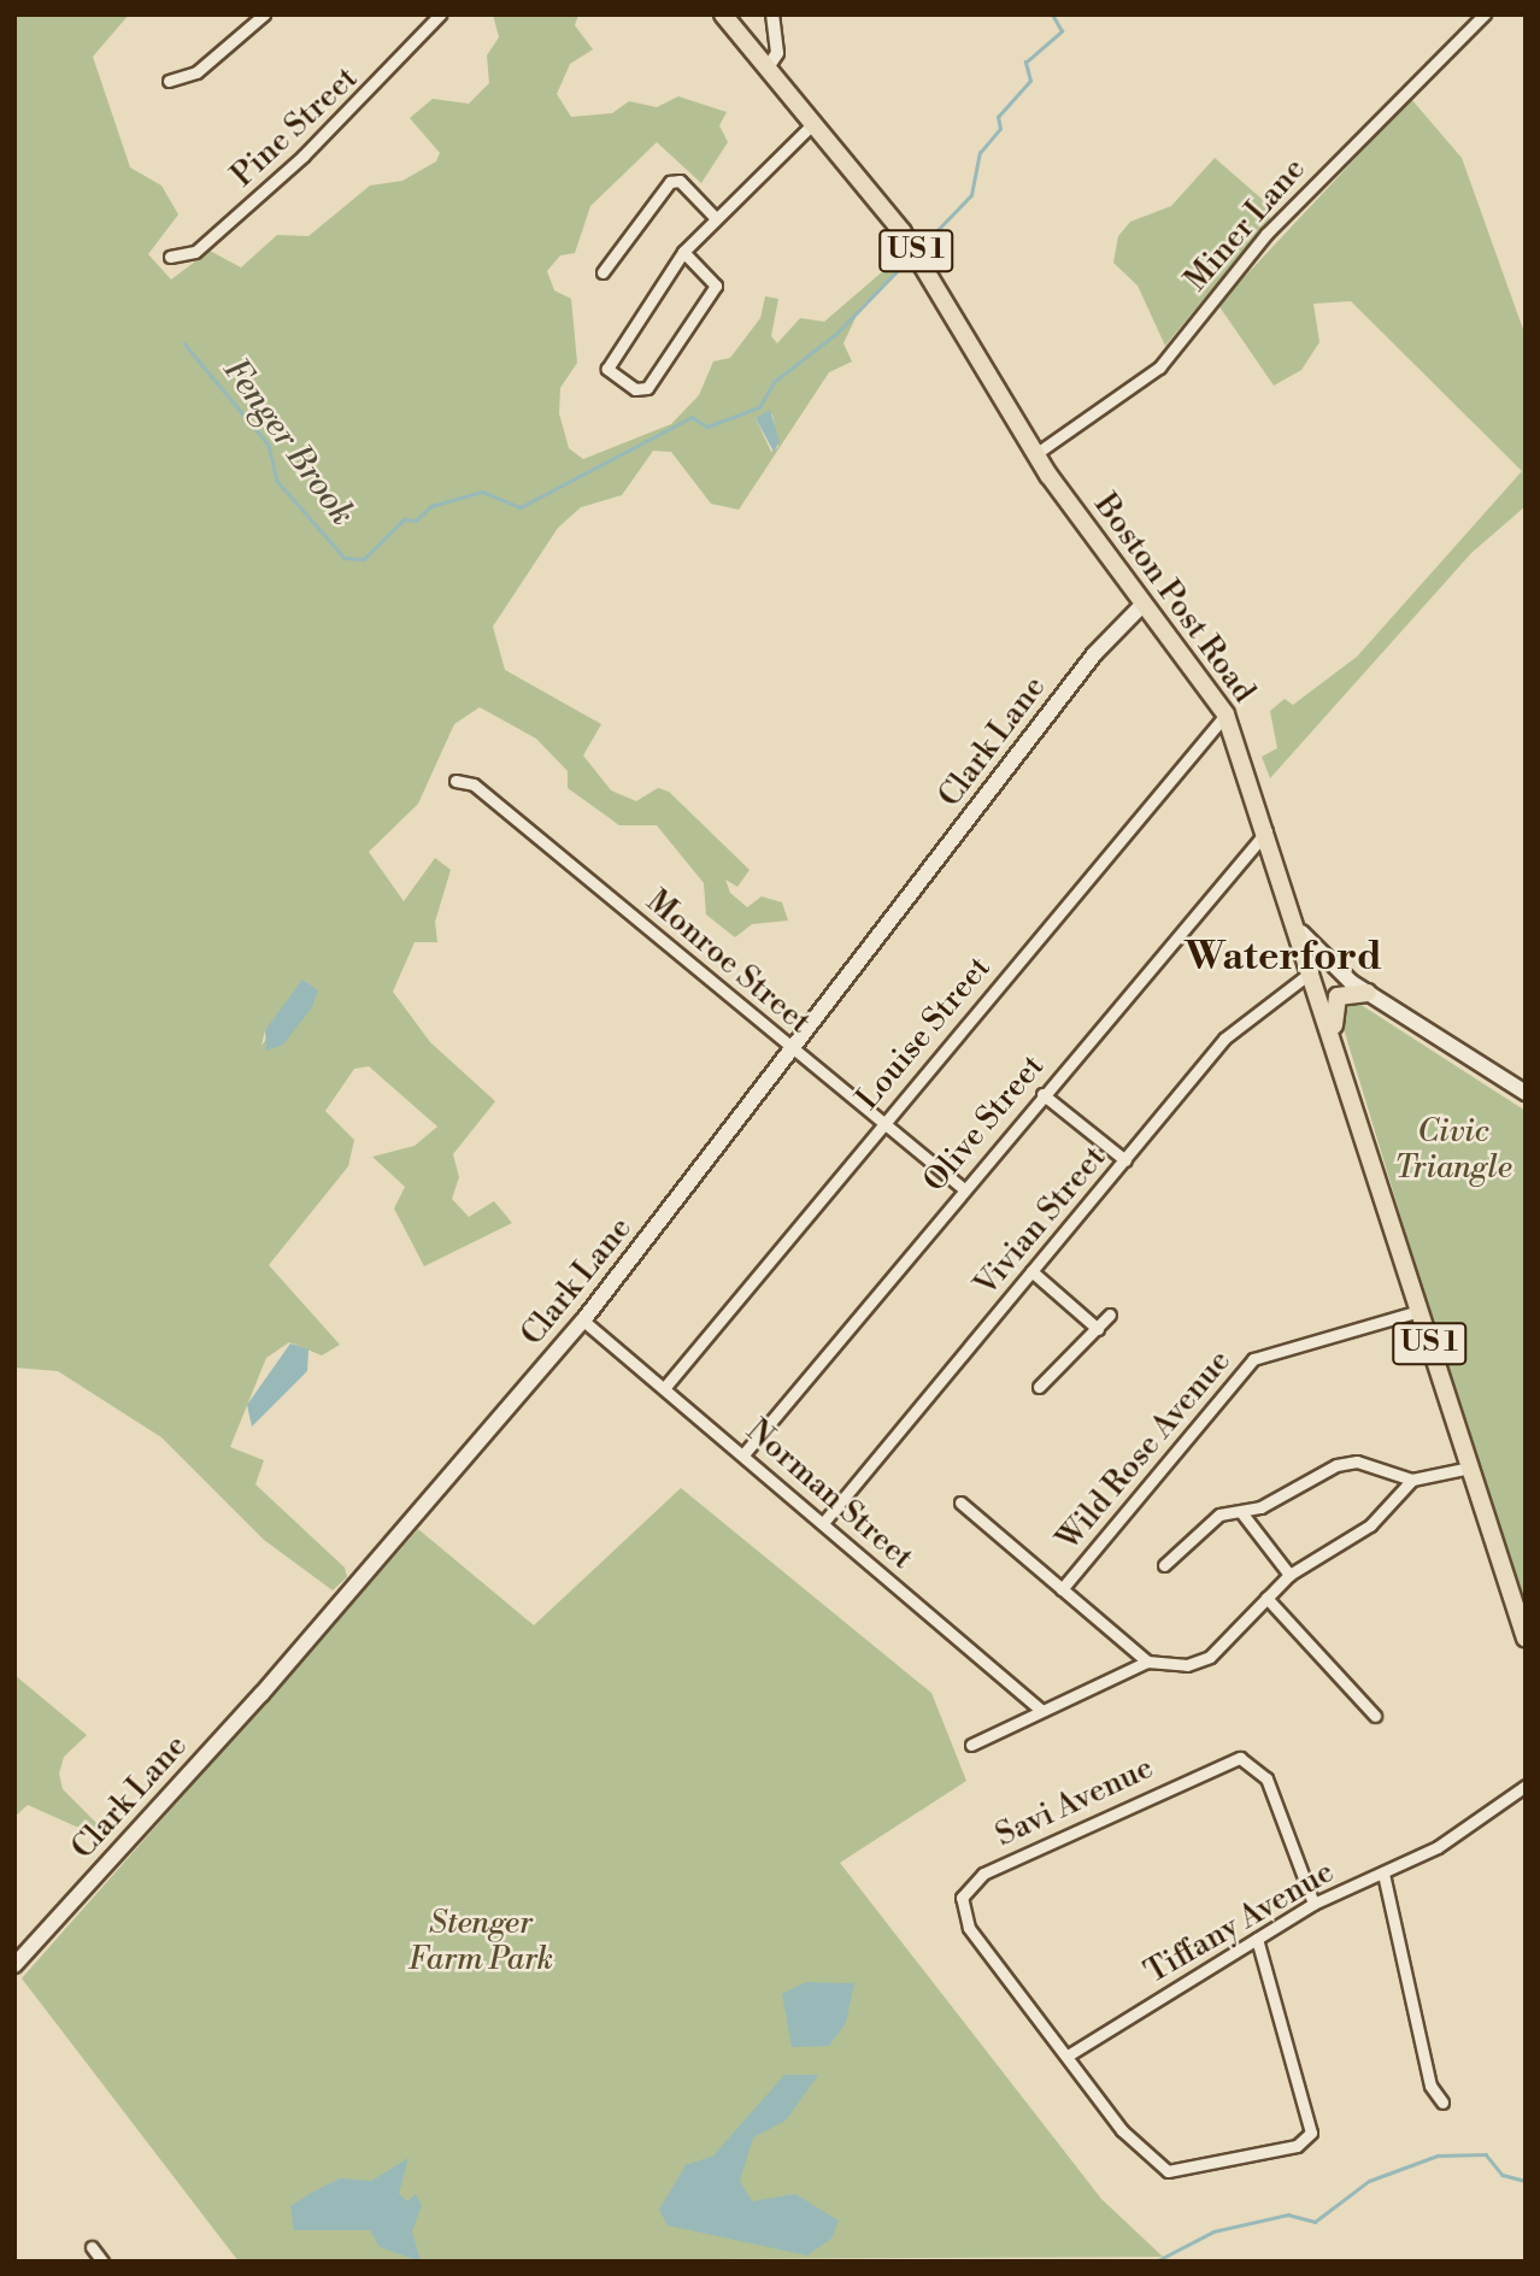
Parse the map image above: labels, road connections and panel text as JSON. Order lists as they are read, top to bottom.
{
  "streets": {
    "main road": ["US 1", "Boston Post Road", "Clark Lane"],
    "street": [
      "Pine Street",
      "Miner Lane",
      "Monroe Street",
      "Louise Street",
      "Olive Street",
      "Vivian Street",
      "Wild Rose Avenue",
      "Norman Street",
      "Savi Avenue",
      "Tiffany Avenue"
    ]
  },
  "crossings": [
    ["Miner Lane", "Boston Post Road"],
    ["Boston Post Road", "Clark Lane"],
    ["Boston Post Road", "Louise Street"],
    ["Boston Post Road", "Olive Street"],
    ["Boston Post Road", "Vivian Street"],
    ["Boston Post Road", "Wild Rose Avenue"],
    ["Clark Lane", "Monroe Street"],
    ["Clark Lane", "Norman Street"],
    ["Monroe Street", "Louise Street"],
    ["Monroe Street", "Olive Street"],
    ["Louise Street", "Norman Street"],
    ["Olive Street", "Norman Street"],
    ["Vivian Street", "Norman Street"],
    ["Savi Avenue", "Tiffany Avenue"]
  ],
  "districts": ["Waterford"],
  "water": ["Fenger Brook"],
  "parks": ["Civic Triangle", "Stenger Farm Park"]
}
